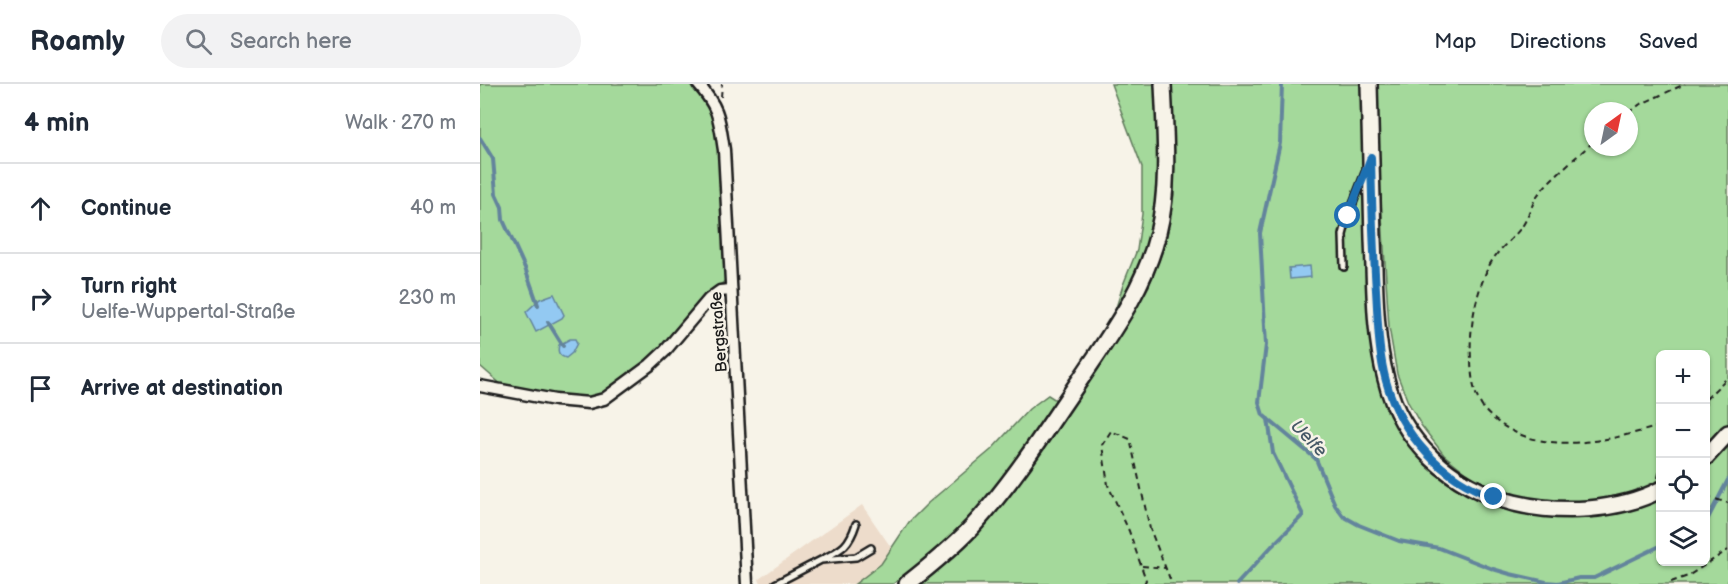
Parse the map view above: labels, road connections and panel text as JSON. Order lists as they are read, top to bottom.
{
  "streets": {
    "street": ["Bergstraße"]
  },
  "water": ["Uelfe"],
  "north": "top right",
  "page": {
    "header": "Roamly",
    "search": "Search here",
    "nav": ["Map", "Directions", "Saved"],
    "heading": ["4 min", "Walk · 270 m"],
    "list": [
      ["Continue", "40 m"],
      ["Turn right", "Uelfe-Wuppertal-Straße", "230 m"],
      "Arrive at destination"
    ],
    "map_buttons": ["+", "−"]
  }
}
